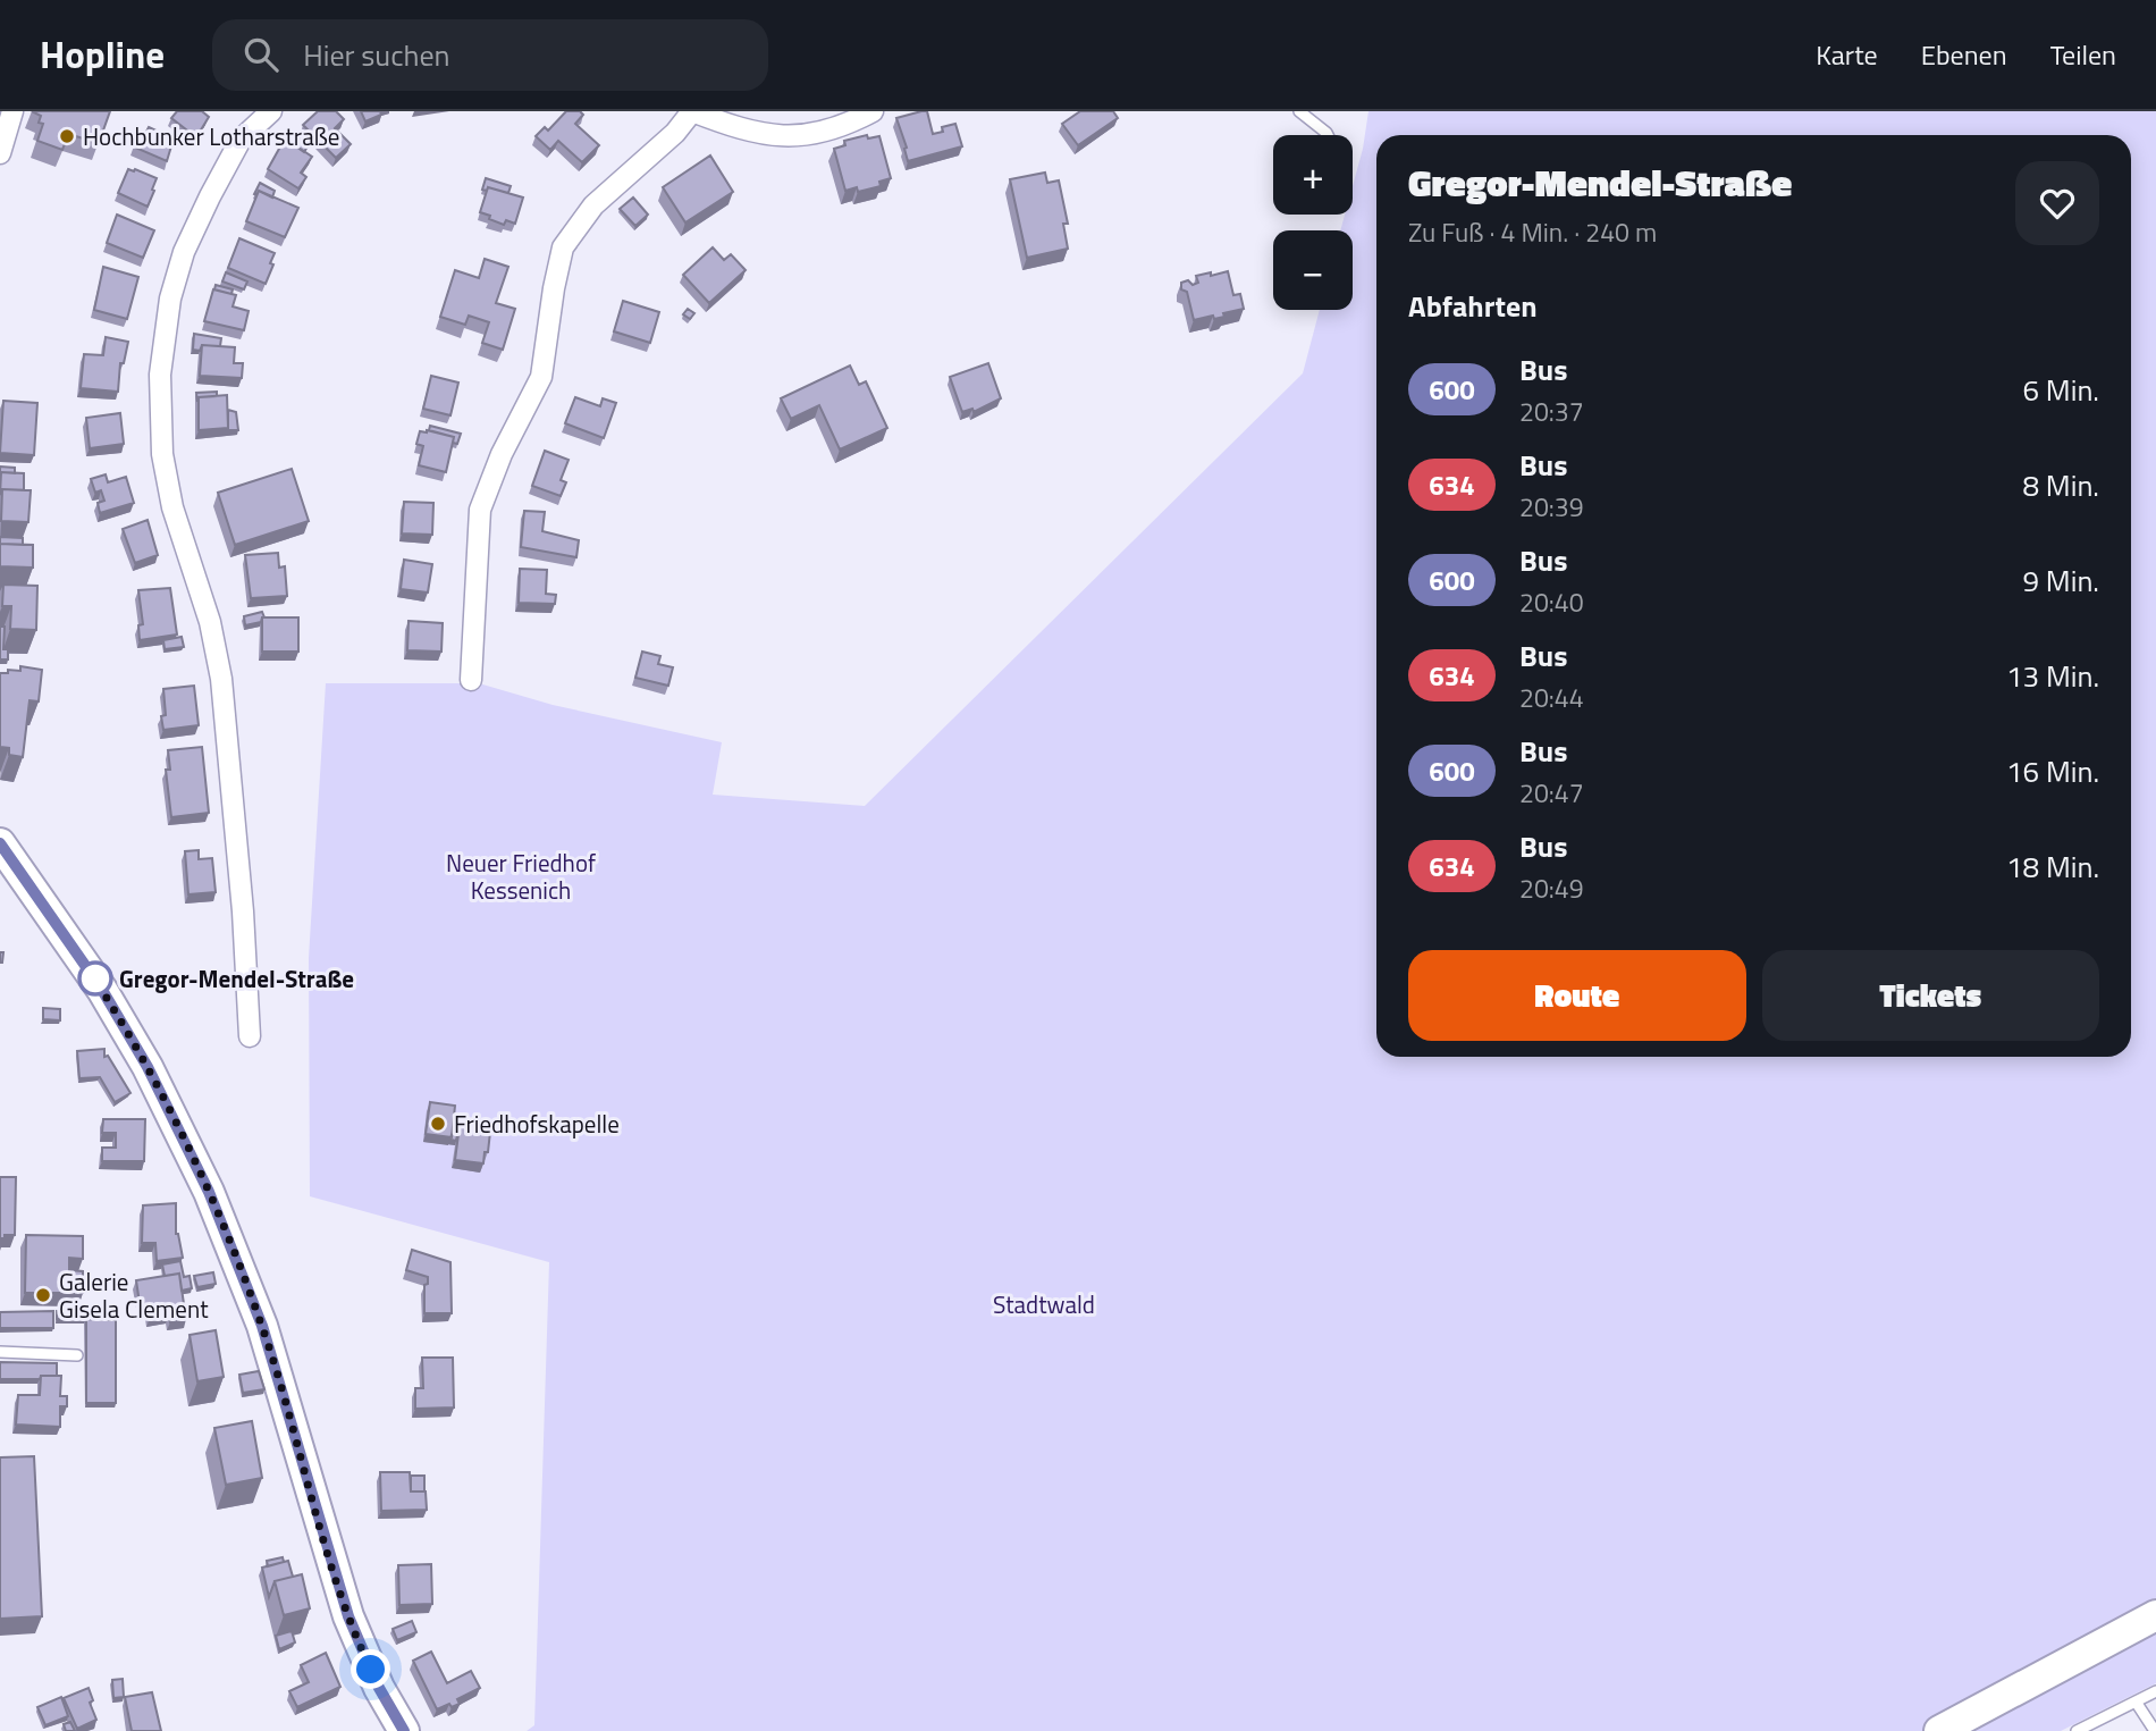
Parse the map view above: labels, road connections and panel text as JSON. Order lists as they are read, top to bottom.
{
  "parks": ["Neuer Friedhof Kessenich", "Stadtwald"],
  "places": [
    "Hochbunker Lotharstraße",
    "Gregor-Mendel-Straße",
    "Friedhofskapelle",
    "Galerie Gisela Clement"
  ],
  "lines": ["bus line 600"],
  "page": {
    "header": "Hopline",
    "search": "Hier suchen",
    "nav": ["Karte", "Ebenen", "Teilen"],
    "map_buttons": ["+", "−"],
    "heading": [
      ["Gregor-Mendel-Straße", "Zu Fuß · 4 Min. · 240 m"],
      "Abfahrten"
    ],
    "list": [
      {
        "mark": "600",
        "name": "Bus",
        "note": "20:37",
        "value": "6 Min."
      },
      {
        "mark": "634",
        "name": "Bus",
        "note": "20:39",
        "value": "8 Min."
      },
      {
        "mark": "600",
        "name": "Bus",
        "note": "20:40",
        "value": "9 Min."
      },
      {
        "mark": "634",
        "name": "Bus",
        "note": "20:44",
        "value": "13 Min."
      },
      {
        "mark": "600",
        "name": "Bus",
        "note": "20:47",
        "value": "16 Min."
      },
      {
        "mark": "634",
        "name": "Bus",
        "note": "20:49",
        "value": "18 Min."
      }
    ],
    "buttons": ["Route", "Tickets"]
  }
}
